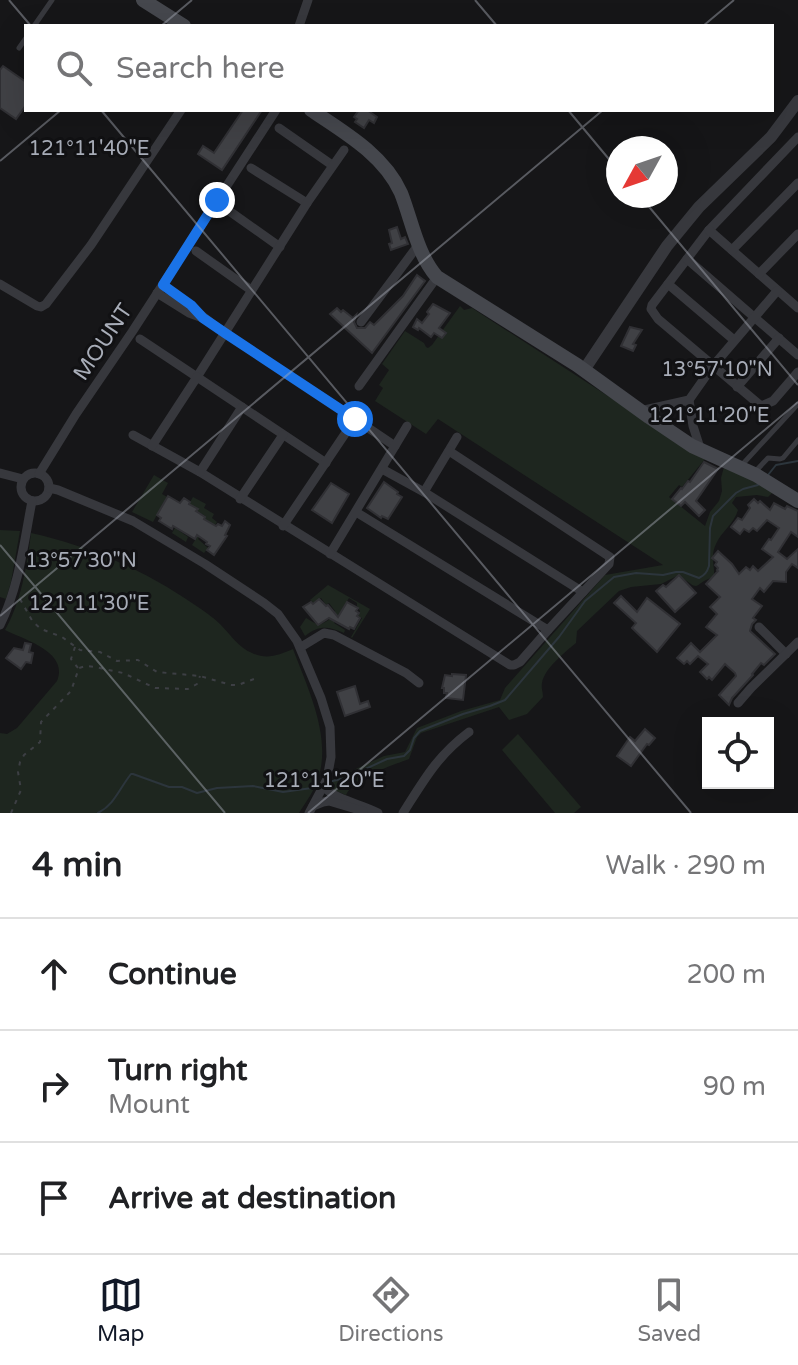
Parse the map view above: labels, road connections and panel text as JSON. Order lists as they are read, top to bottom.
{
  "streets": {
    "street": ["MOUNT"]
  },
  "north": "bottom left",
  "page": {
    "search": "Search here",
    "heading": ["4 min", "Walk · 290 m"],
    "list": [
      ["Continue", "200 m"],
      ["Turn right", "Mount", "90 m"],
      "Arrive at destination"
    ],
    "nav": ["Map", "Directions", "Saved"]
  },
  "coordinates": [
    "121°11'40\"E",
    "13°57'10\"N",
    "121°11'20\"E",
    "13°57'30\"N",
    "121°11'30\"E"
  ]
}
